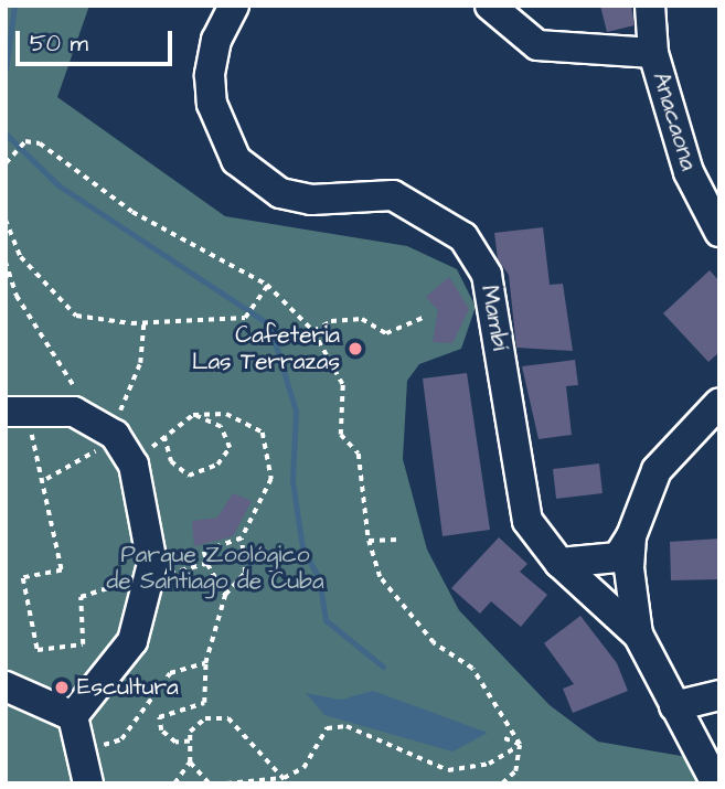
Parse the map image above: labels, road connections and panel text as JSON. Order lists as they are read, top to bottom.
{
  "streets": {
    "street": ["Anacaona", "Mambí"]
  },
  "parks": ["Parque Zoológico de Santiago de Cuba"],
  "places": ["Cafeteria Las Terrazas", "Escultura"],
  "scale_bar": "50 m"
}
